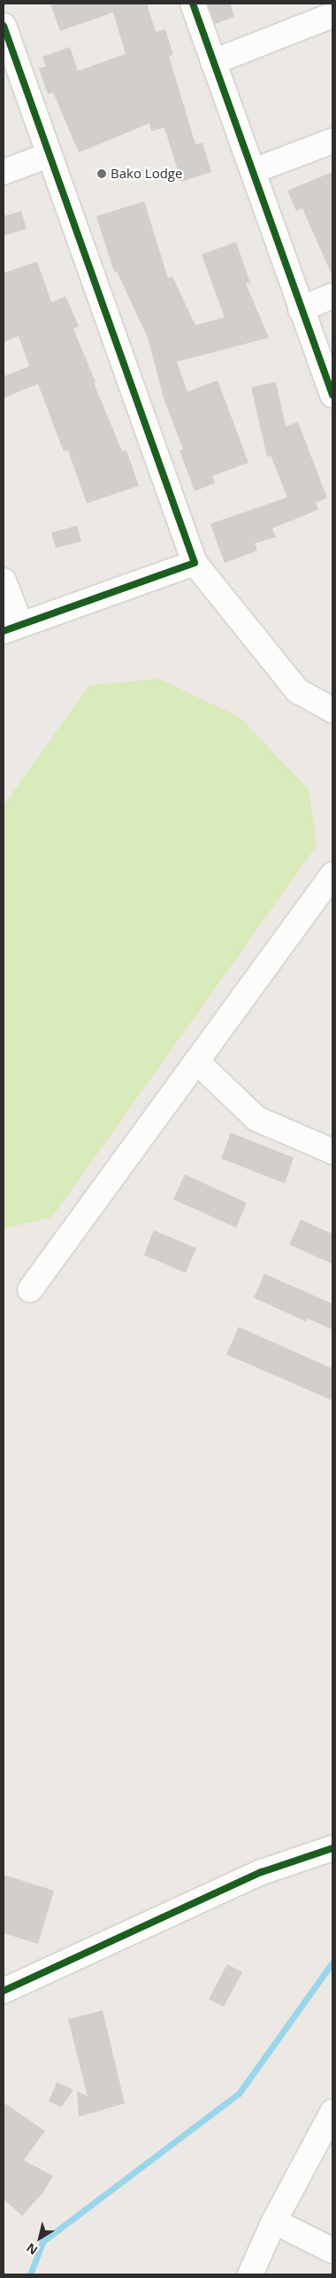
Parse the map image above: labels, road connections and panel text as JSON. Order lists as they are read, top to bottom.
{
  "places": ["Bako Lodge"],
  "north": "bottom left"
}
